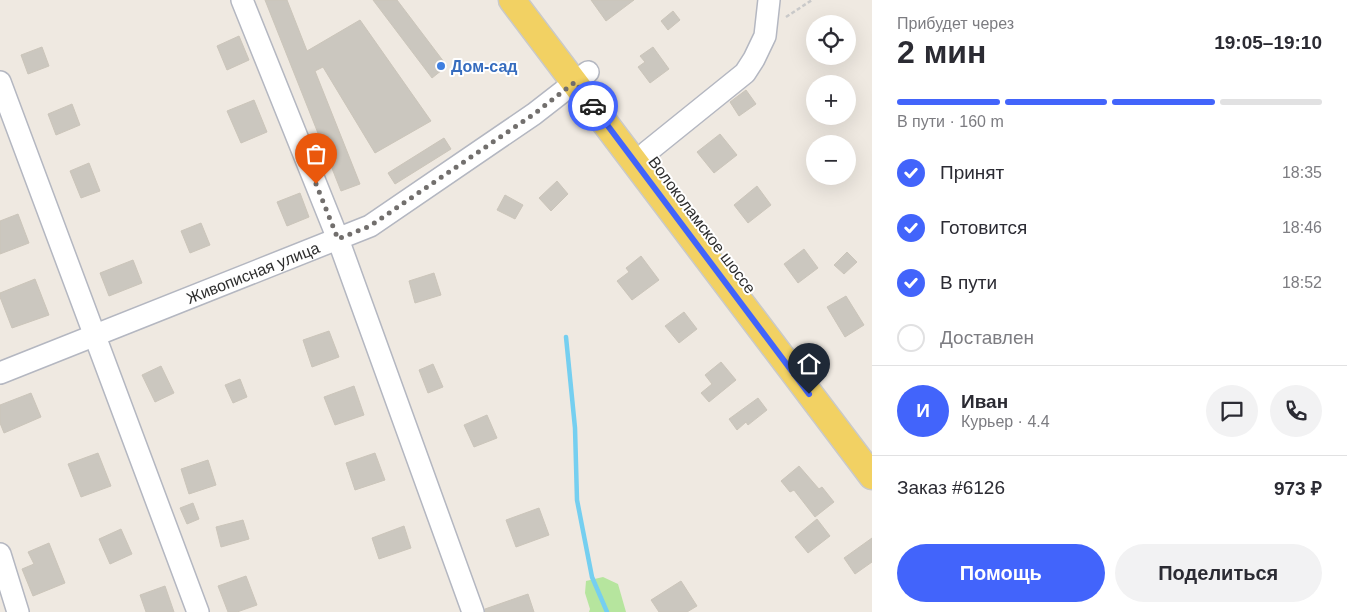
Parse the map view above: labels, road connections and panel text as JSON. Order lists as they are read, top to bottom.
{
  "streets": {
    "main road": ["Волоколамское шоссе"],
    "street": ["Живописная улица"]
  },
  "crossings": [
    ["Волоколамское шоссе", "Живописная улица"]
  ],
  "places": ["Дом-сад"],
  "page": {
    "heading": ["2 мин", "Прибудет через", "19:05–19:10"],
    "panel": [
      "Иван",
      "Курьер · 4.4",
      "Заказ #6126",
      "973 ₽"
    ],
    "map_buttons": ["+", "−"],
    "bar": "В пути · 160 m",
    "list": [
      ["Принят", "18:35"],
      ["Готовится", "18:46"],
      ["В пути", "18:52"],
      "Доставлен"
    ],
    "round": "И",
    "buttons": ["Помощь", "Поделиться"]
  }
}
